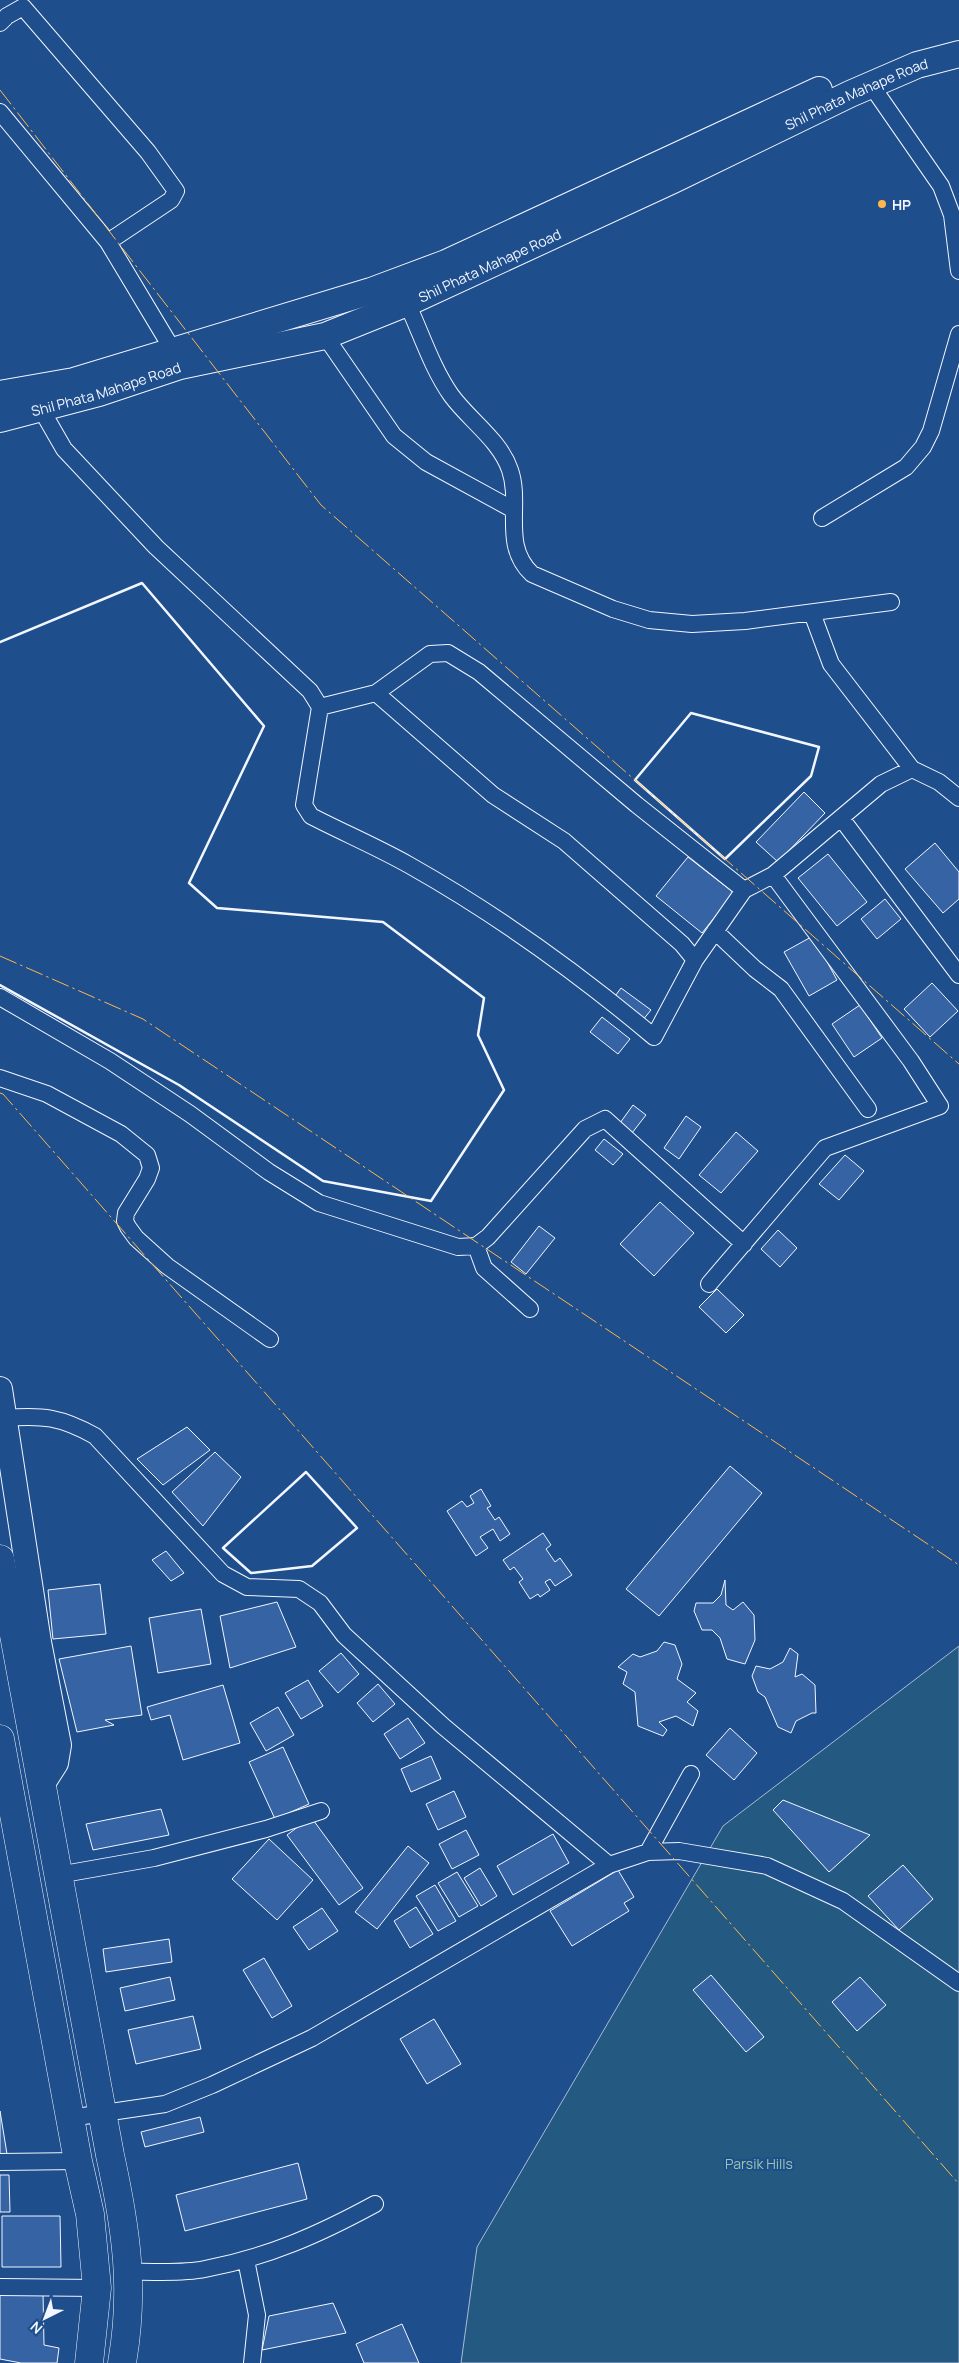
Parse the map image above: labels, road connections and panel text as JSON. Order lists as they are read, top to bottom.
{
  "streets": {
    "main road": ["Shil Phata Mahape Road"]
  },
  "parks": ["Parsik Hills"],
  "places": ["HP"],
  "north": "bottom left"
}
